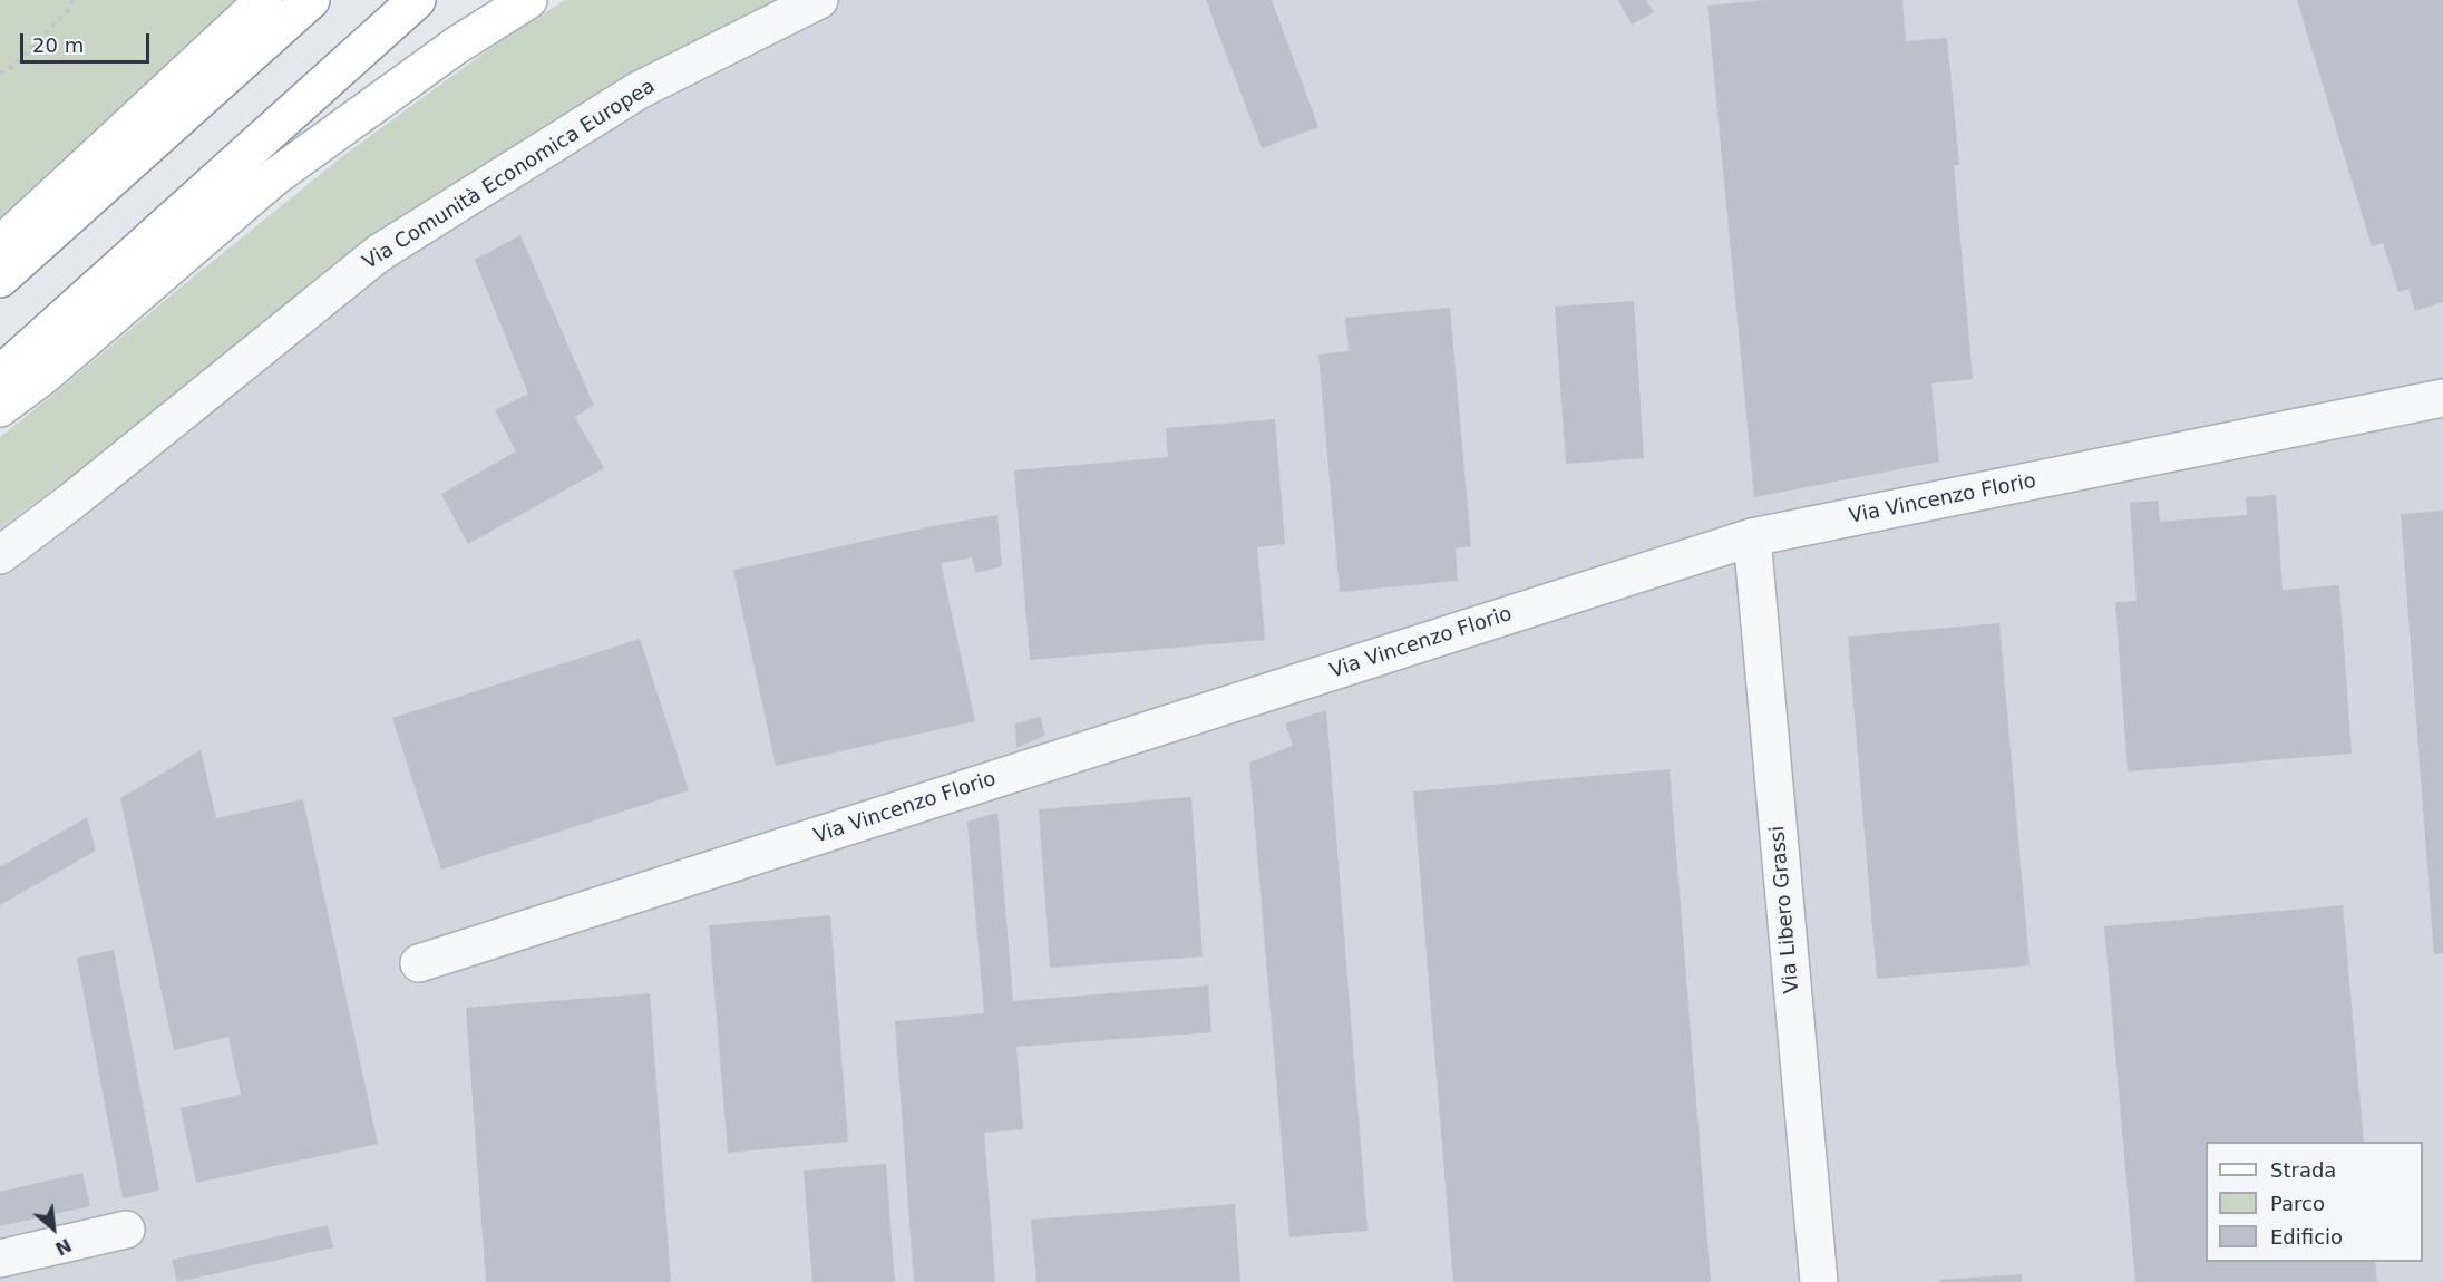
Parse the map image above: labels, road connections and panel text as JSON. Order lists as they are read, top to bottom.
{
  "streets": {
    "street": ["Via Comunità Economica Europea", "Via Vincenzo Florio", "Via Libero Grassi"]
  },
  "crossings": [
    ["Via Vincenzo Florio", "Via Libero Grassi"]
  ],
  "legend": ["Strada", "Parco", "Edificio"],
  "scale_bar": "20 m",
  "north": "bottom right"
}
